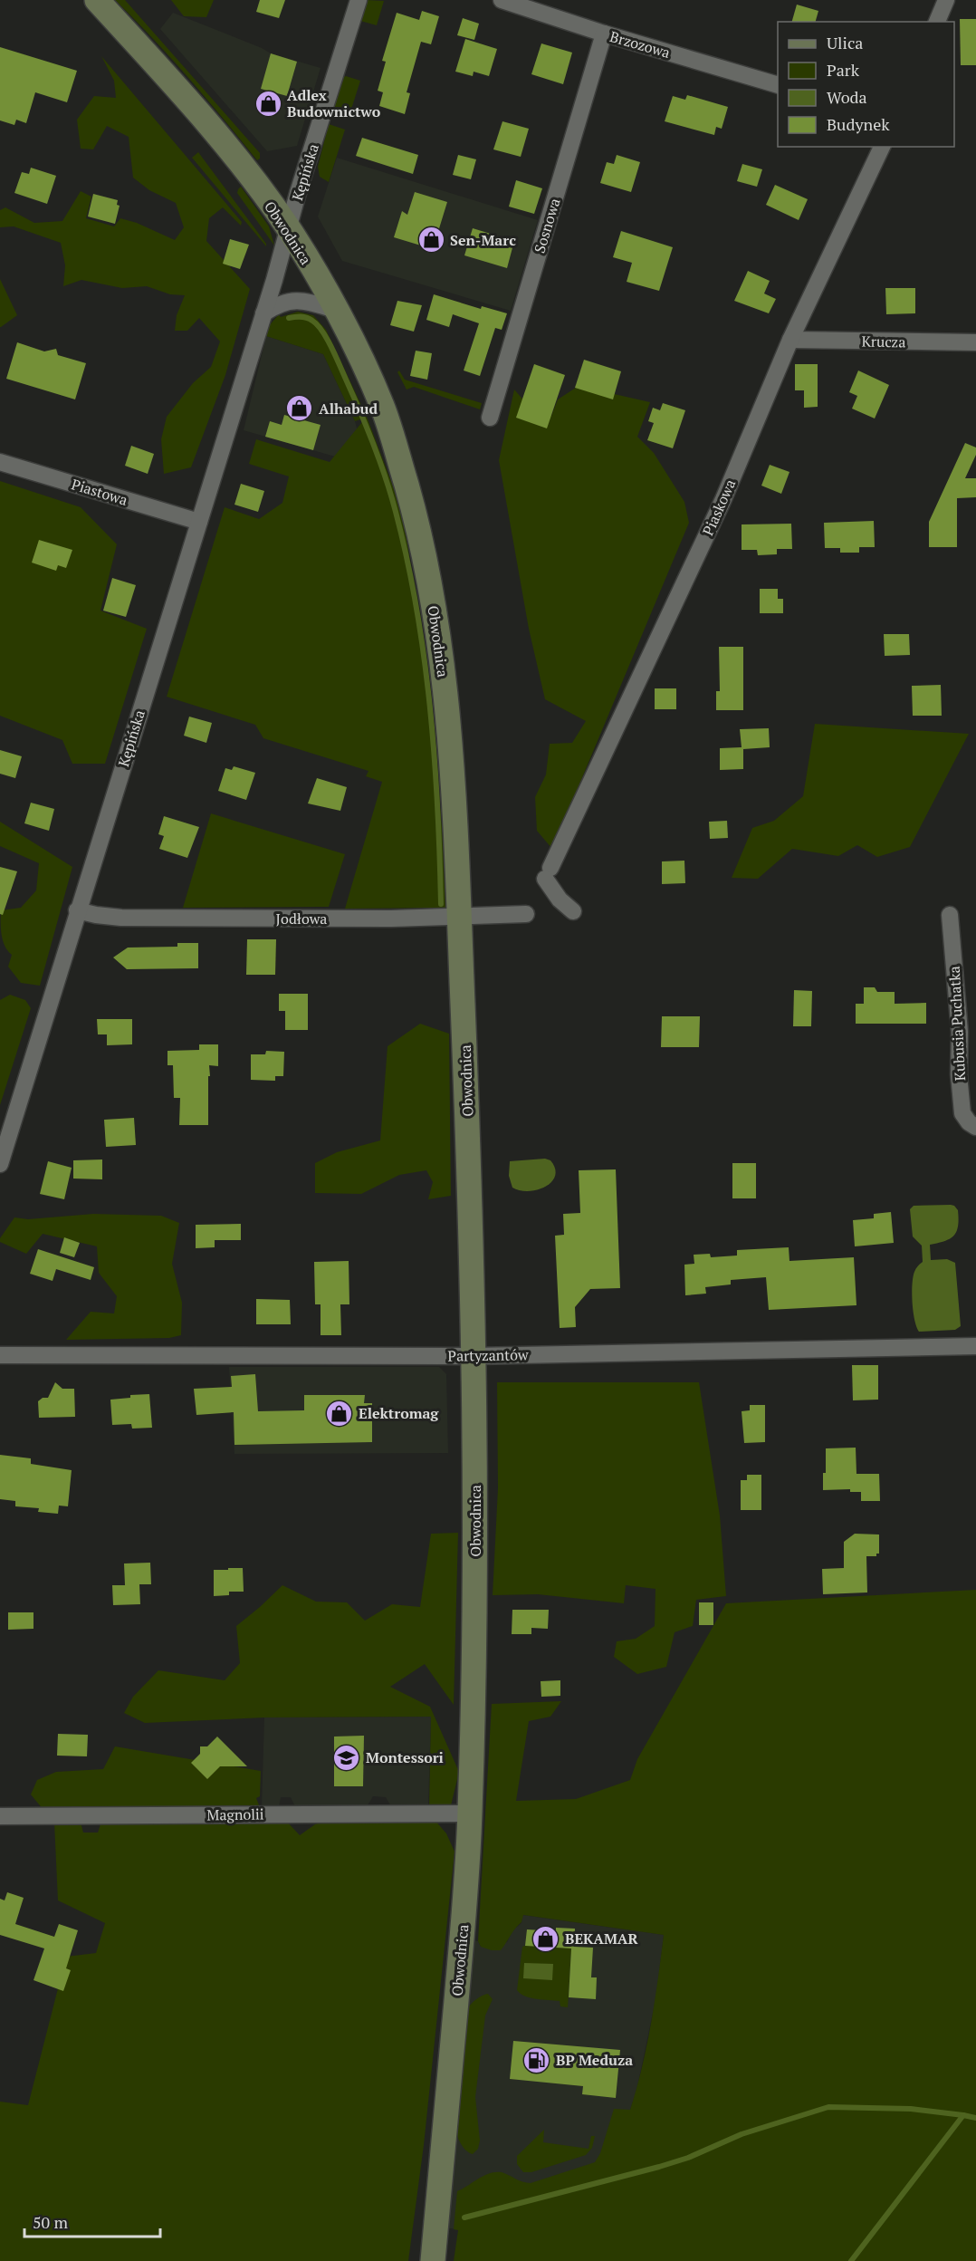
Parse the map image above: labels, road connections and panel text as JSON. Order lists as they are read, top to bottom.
{
  "streets": {
    "main road": ["Obwodnica"],
    "street": [
      "Brzozowa",
      "Kępińska",
      "Sosnowa",
      "Krucza",
      "Piastowa",
      "Piaskowa",
      "Jodłowa",
      "Kubusia Puchatka",
      "Partyzantów",
      "Magnolii"
    ]
  },
  "crossings": [
    ["Brzozowa", "Sosnowa"],
    ["Kępińska", "Obwodnica"],
    ["Kępińska", "Piastowa"],
    ["Kępińska", "Jodłowa"],
    ["Obwodnica", "Jodłowa"],
    ["Obwodnica", "Partyzantów"],
    ["Obwodnica", "Magnolii"],
    ["Krucza", "Piaskowa"]
  ],
  "places": {
    "shop": [
      "Adlex Budownictwo",
      "Sen-Marc",
      "Alhabud",
      "Elektromag",
      "BEKAMAR"
    ],
    "school or university": ["Montessori"],
    "fuel station": ["BP Meduza"]
  },
  "legend": [
    "Ulica",
    "Park",
    "Woda",
    "Budynek"
  ],
  "scale_bar": "50 m"
}
